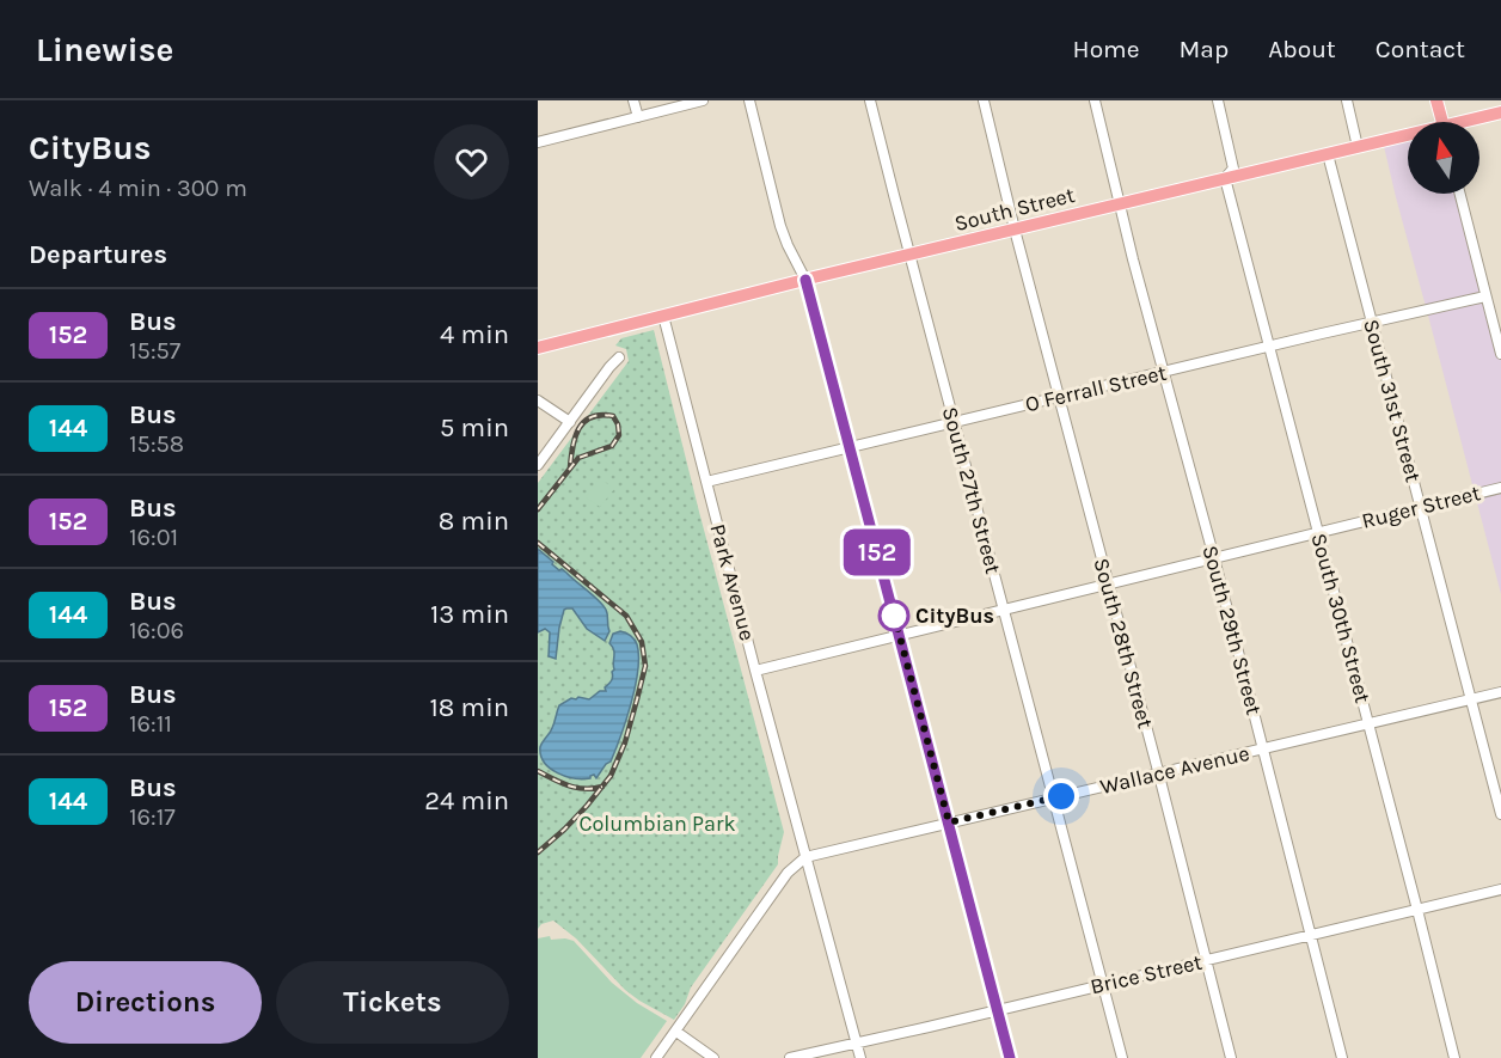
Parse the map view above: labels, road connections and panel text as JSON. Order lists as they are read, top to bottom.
{
  "streets": {
    "main road": ["South Street"],
    "street": [
      "O Ferrall Street",
      "South 31st Street",
      "South 27th Street",
      "Ruger Street",
      "Park Avenue",
      "South 30th Street",
      "South 29th Street",
      "South 28th Street",
      "Wallace Avenue",
      "Brice Street"
    ]
  },
  "crossings": [
    ["South Street", "South 31st Street"],
    ["South Street", "South 27th Street"],
    ["South Street", "Park Avenue"],
    ["South Street", "South 30th Street"],
    ["South Street", "South 29th Street"],
    ["South Street", "South 28th Street"],
    ["O Ferrall Street", "South 31st Street"],
    ["O Ferrall Street", "South 27th Street"],
    ["O Ferrall Street", "Park Avenue"],
    ["O Ferrall Street", "South 30th Street"],
    ["O Ferrall Street", "South 29th Street"],
    ["O Ferrall Street", "South 28th Street"],
    ["South 31st Street", "Ruger Street"],
    ["South 31st Street", "Wallace Avenue"],
    ["South 27th Street", "Ruger Street"],
    ["South 27th Street", "Wallace Avenue"],
    ["South 27th Street", "Brice Street"],
    ["Ruger Street", "Park Avenue"],
    ["Ruger Street", "South 30th Street"],
    ["Ruger Street", "South 29th Street"],
    ["Ruger Street", "South 28th Street"],
    ["Park Avenue", "Wallace Avenue"],
    ["Park Avenue", "Brice Street"],
    ["South 30th Street", "Wallace Avenue"],
    ["South 30th Street", "Brice Street"],
    ["South 29th Street", "Wallace Avenue"],
    ["South 29th Street", "Brice Street"],
    ["South 28th Street", "Wallace Avenue"],
    ["South 28th Street", "Brice Street"]
  ],
  "parks": ["Columbian Park"],
  "places": ["CityBus"],
  "lines": ["bus line 152"],
  "north": "top",
  "page": {
    "header": "Linewise",
    "nav": [
      "Home",
      "Map",
      "About",
      "Contact"
    ],
    "heading": [
      ["CityBus", "Walk · 4 min · 300 m"],
      "Departures"
    ],
    "on_map": "152",
    "list": [
      {
        "mark": "152",
        "name": "Bus",
        "note": "15:57",
        "value": "4 min"
      },
      {
        "mark": "144",
        "name": "Bus",
        "note": "15:58",
        "value": "5 min"
      },
      {
        "mark": "152",
        "name": "Bus",
        "note": "16:01",
        "value": "8 min"
      },
      {
        "mark": "144",
        "name": "Bus",
        "note": "16:06",
        "value": "13 min"
      },
      {
        "mark": "152",
        "name": "Bus",
        "note": "16:11",
        "value": "18 min"
      },
      {
        "mark": "144",
        "name": "Bus",
        "note": "16:17",
        "value": "24 min"
      }
    ],
    "buttons": ["Directions", "Tickets"]
  }
}
